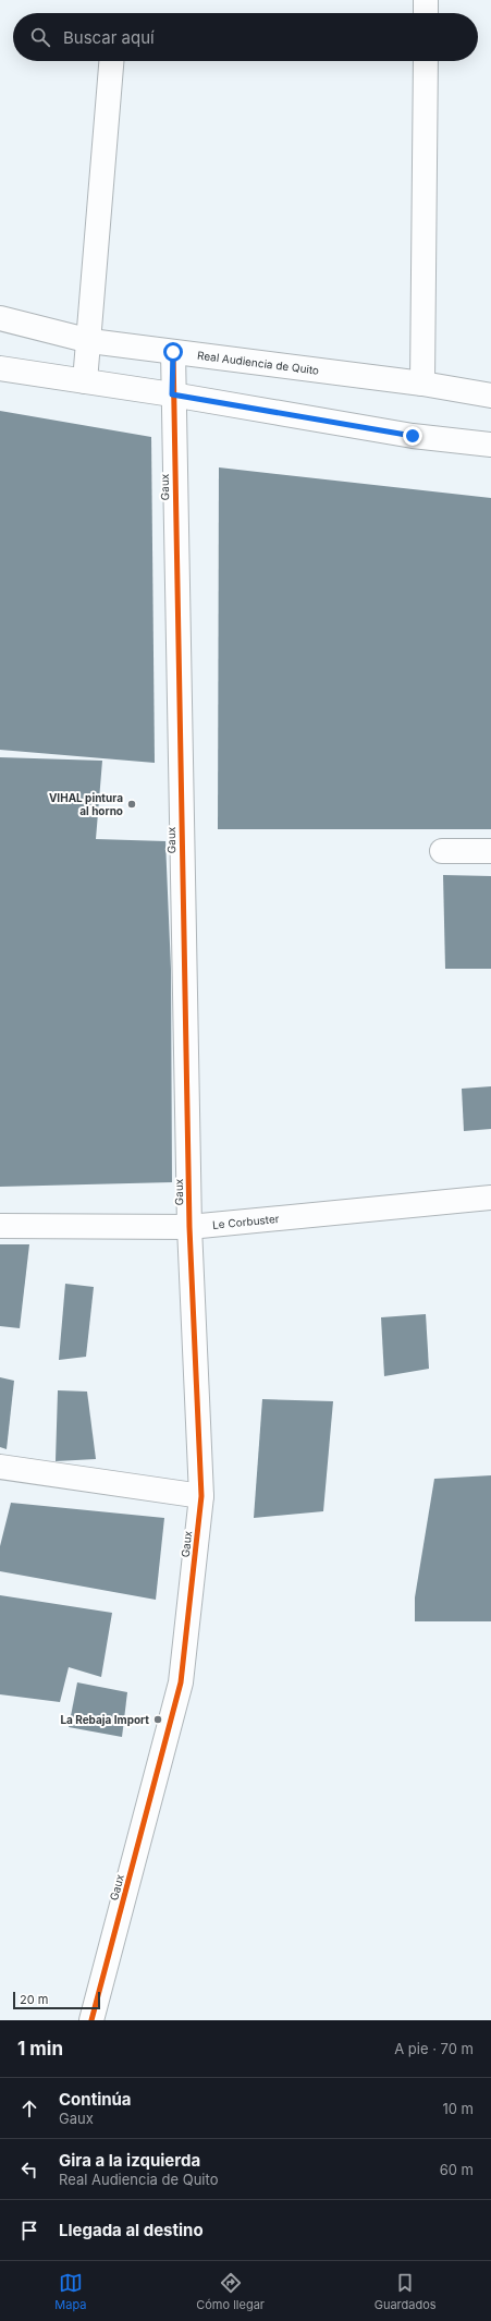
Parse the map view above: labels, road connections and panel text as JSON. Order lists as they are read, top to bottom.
{
  "streets": {
    "street": ["Real Audiencia de Quito", "Gaux", "Le Corbuster"]
  },
  "crossings": [
    ["Real Audiencia de Quito", "Gaux"],
    ["Gaux", "Le Corbuster"]
  ],
  "places": ["VIHAL pintura al horno", "La Rebaja Import"],
  "scale_bar": "20 m",
  "page": {
    "search": "Buscar aquí",
    "scale": "20 m",
    "heading": ["1 min", "A pie · 70 m"],
    "list": [
      ["Continúa", "Gaux", "10 m"],
      ["Gira a la izquierda", "Real Audiencia de Quito", "60 m"],
      "Llegada al destino"
    ],
    "nav": ["Mapa", "Cómo llegar", "Guardados"]
  }
}
